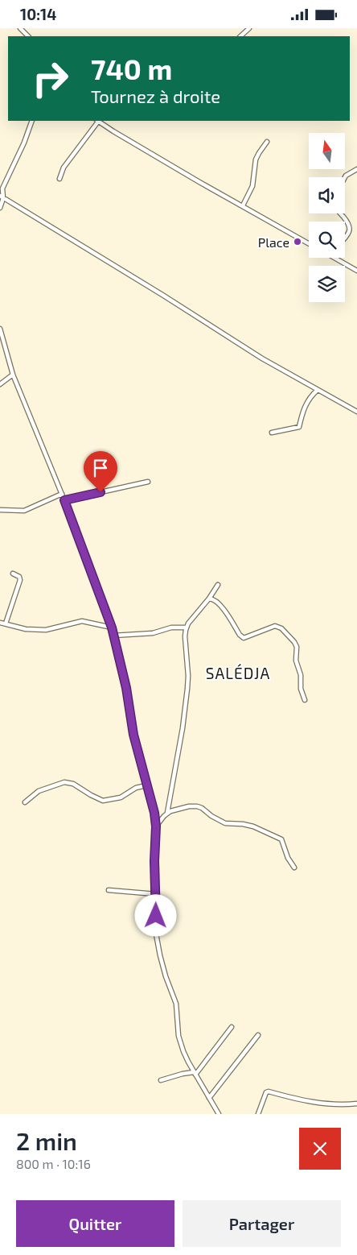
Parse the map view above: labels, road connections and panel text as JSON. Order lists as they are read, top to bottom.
{
  "districts": ["SALÉDJA"],
  "places": ["Place"],
  "north": "top",
  "page": {
    "status": "10:14",
    "turn": ["740 m", "Tournez à droite"],
    "heading": ["2 min", "800 m · 10:16"],
    "buttons": ["Quitter", "Partager"]
  }
}
